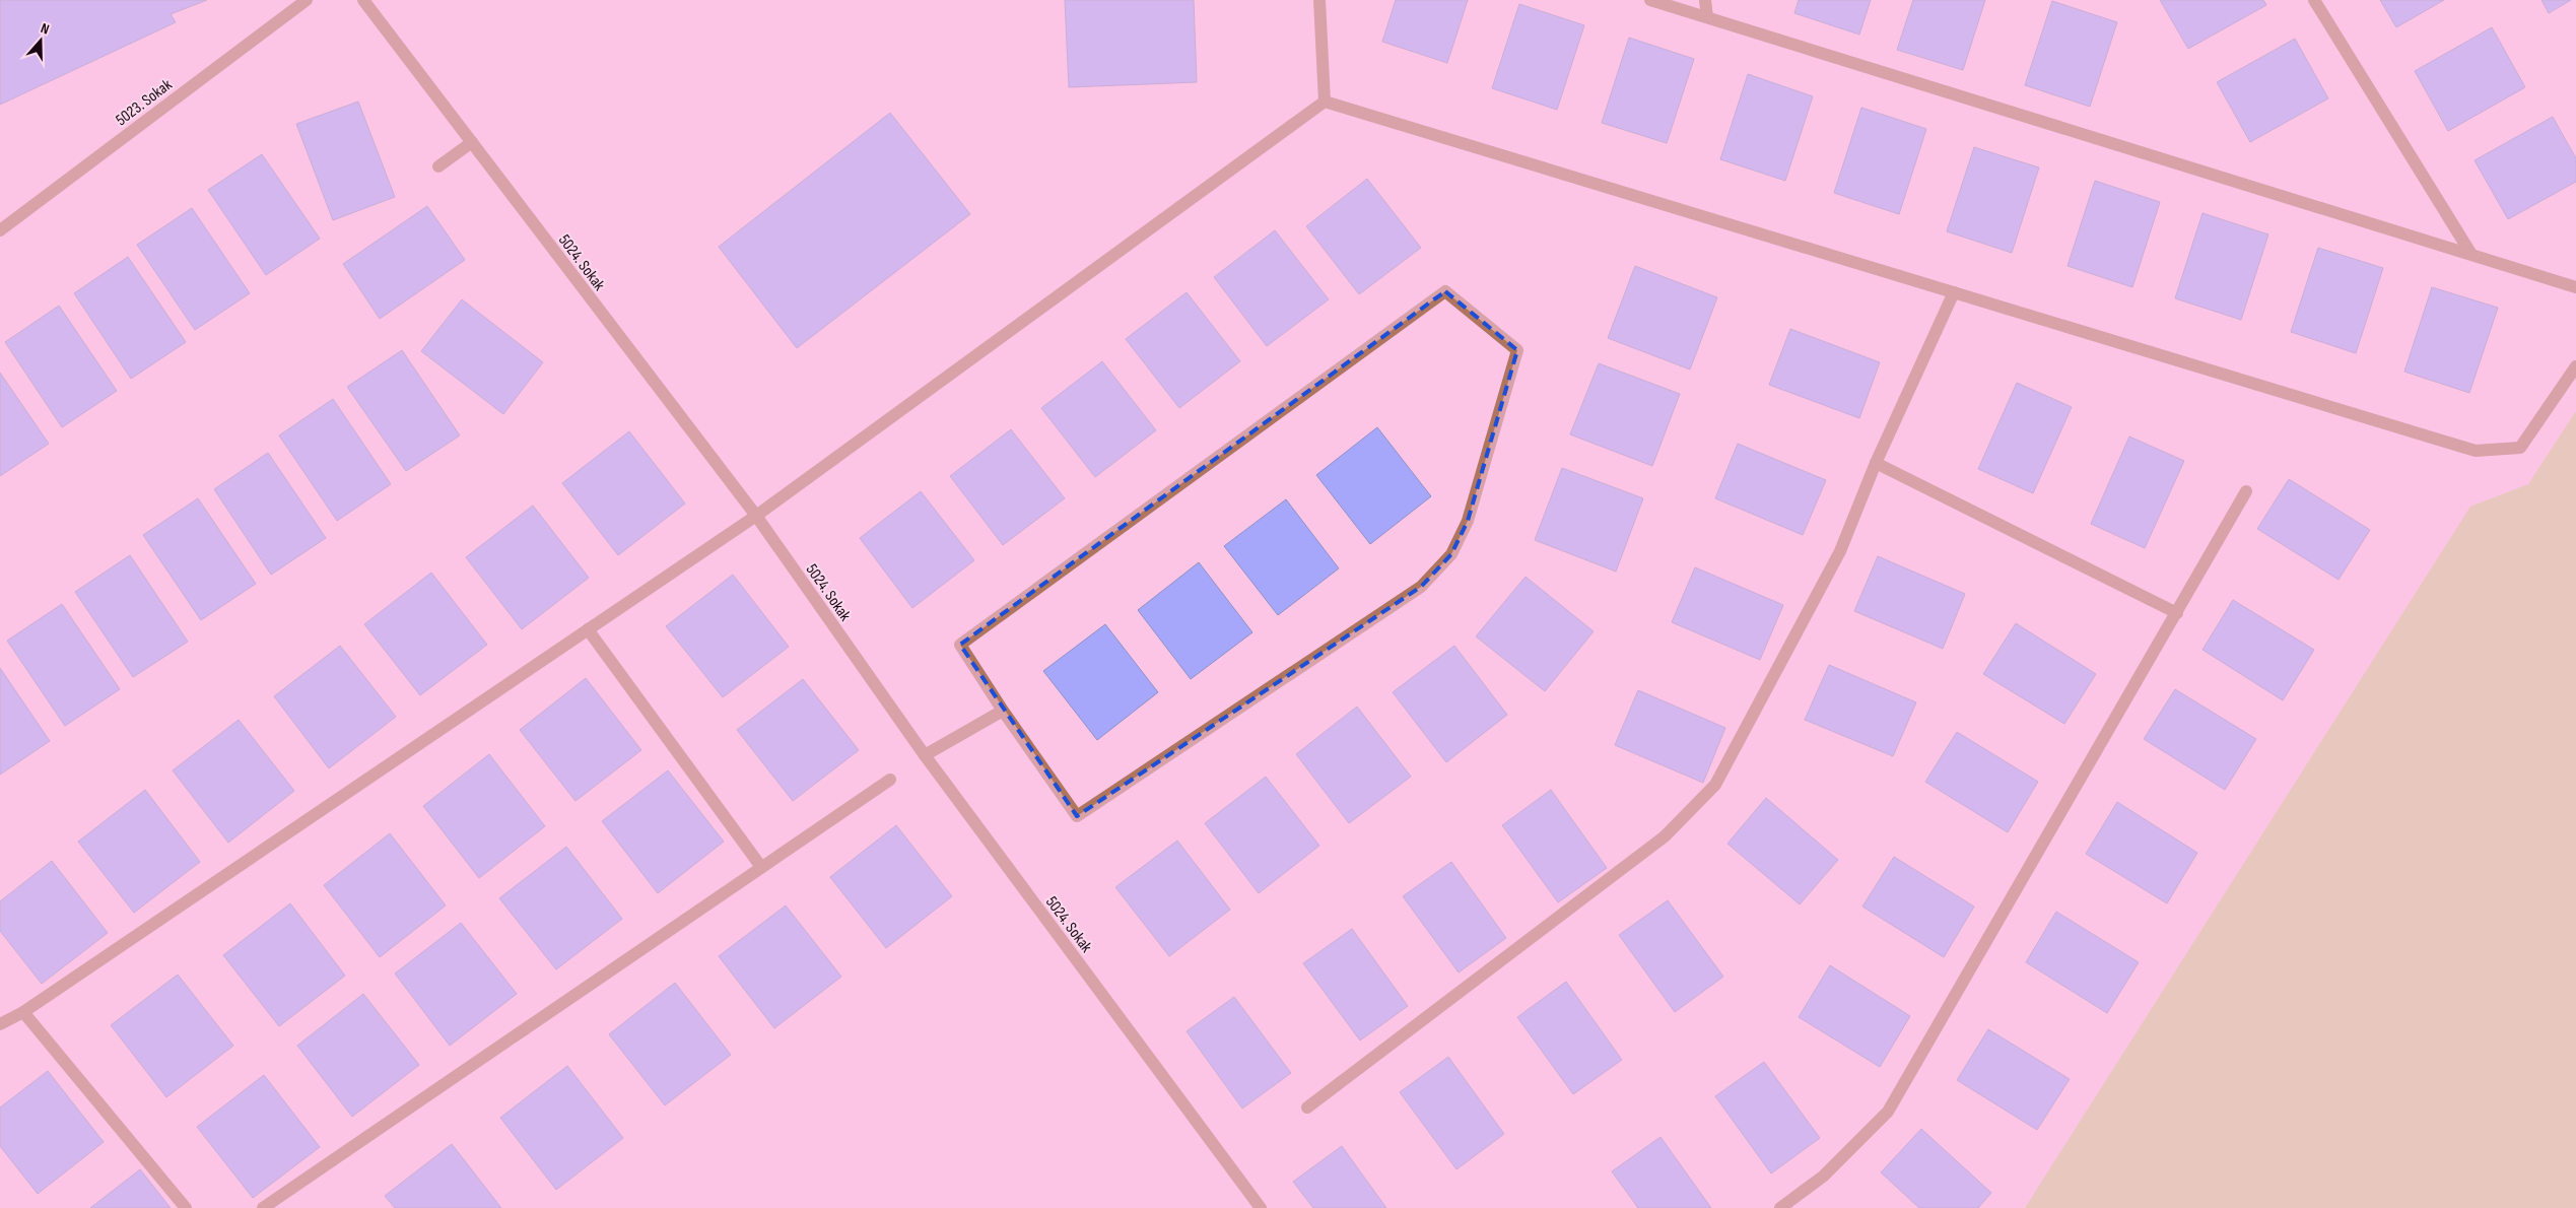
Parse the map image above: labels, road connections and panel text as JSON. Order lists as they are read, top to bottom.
{
  "streets": {
    "street": ["5023. Sokak", "5024. Sokak"]
  },
  "north": "top"
}
